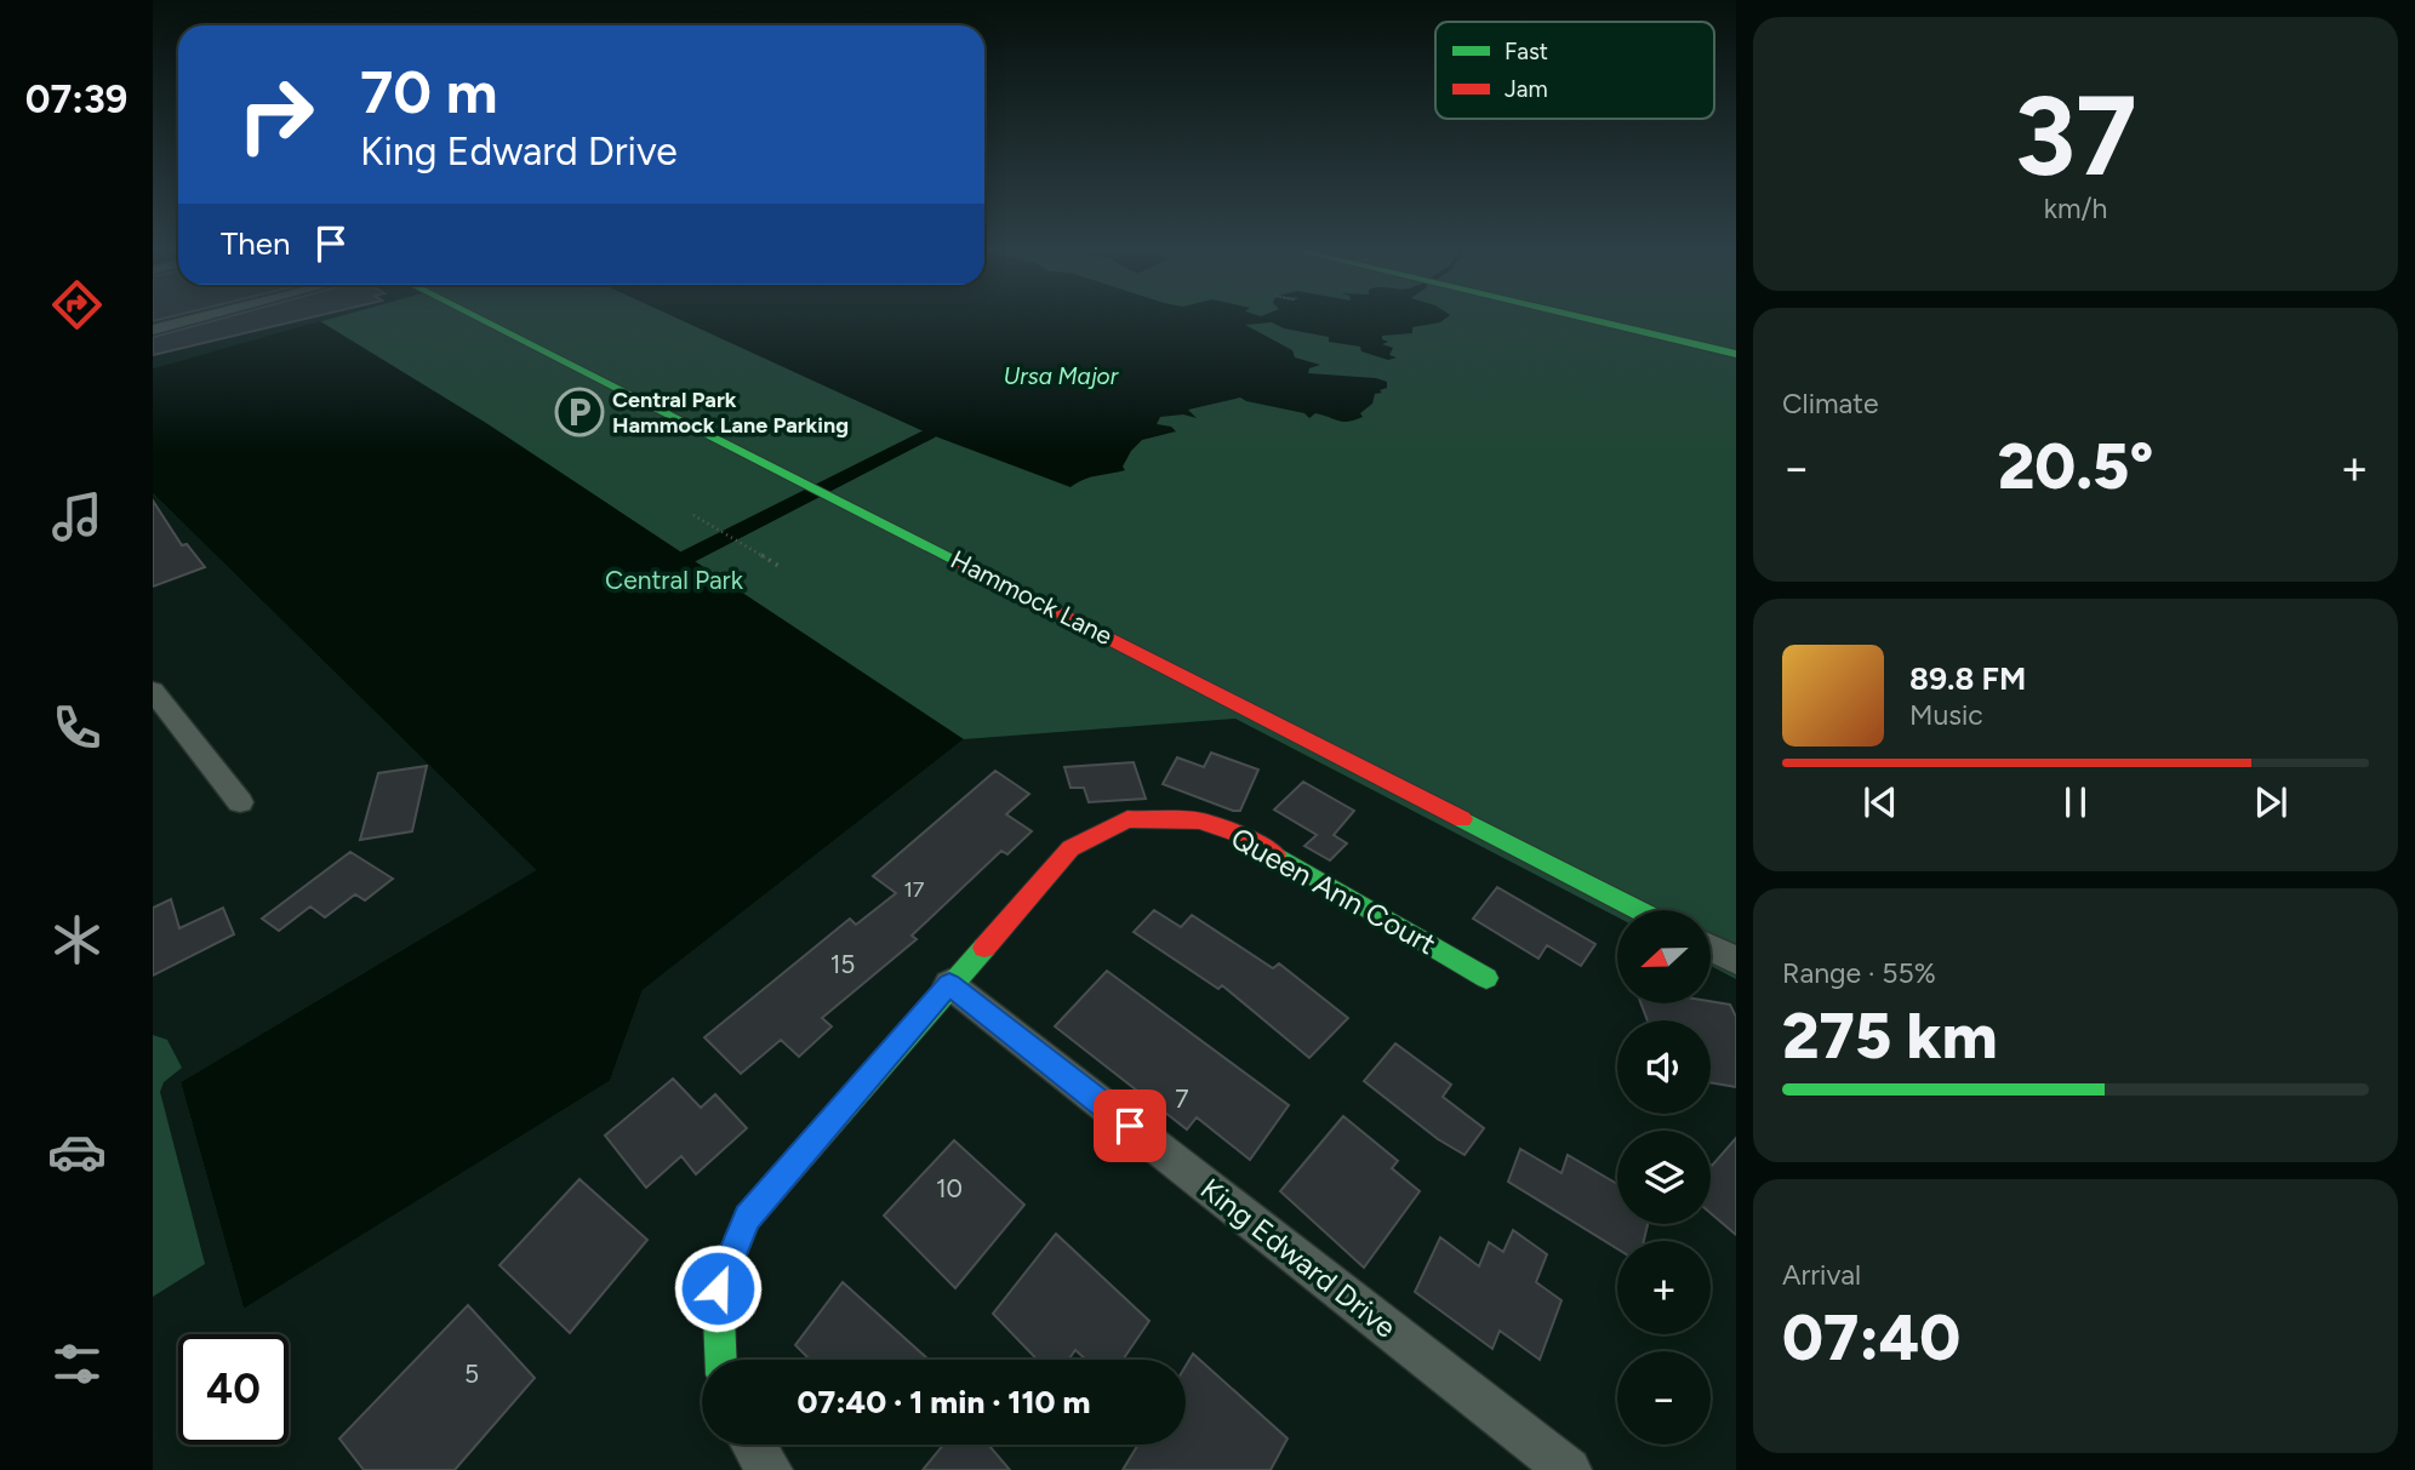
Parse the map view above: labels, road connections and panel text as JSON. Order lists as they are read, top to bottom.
{
  "streets": {
    "street": ["Hammock Lane", "Queen Ann Court", "King Edward Drive"]
  },
  "crossings": [
    ["Queen Ann Court", "King Edward Drive"]
  ],
  "water": ["Ursa Major"],
  "parks": ["Central Park"],
  "places": {
    "parking": ["Central Park Hammock Lane Parking"]
  },
  "house_numbers": [
    "17",
    "15",
    "7",
    "10",
    "5"
  ],
  "legend": ["Fast", "Jam"],
  "north": "left",
  "page": {
    "tabs": "07:39",
    "tile": [
      ["37", "km/h"],
      "Climate",
      ["Range · 55%", "275 km"],
      ["Arrival", "07:40"]
    ],
    "turn": ["70 m", "King Edward Drive"],
    "then": "Then",
    "heat": ["−", "20.5°", "+"],
    "song": ["89.8 FM", "Music"],
    "map_buttons": ["+", "−"],
    "limit": "40",
    "trip": "07:40 · 1 min · 110 m"
  }
}
